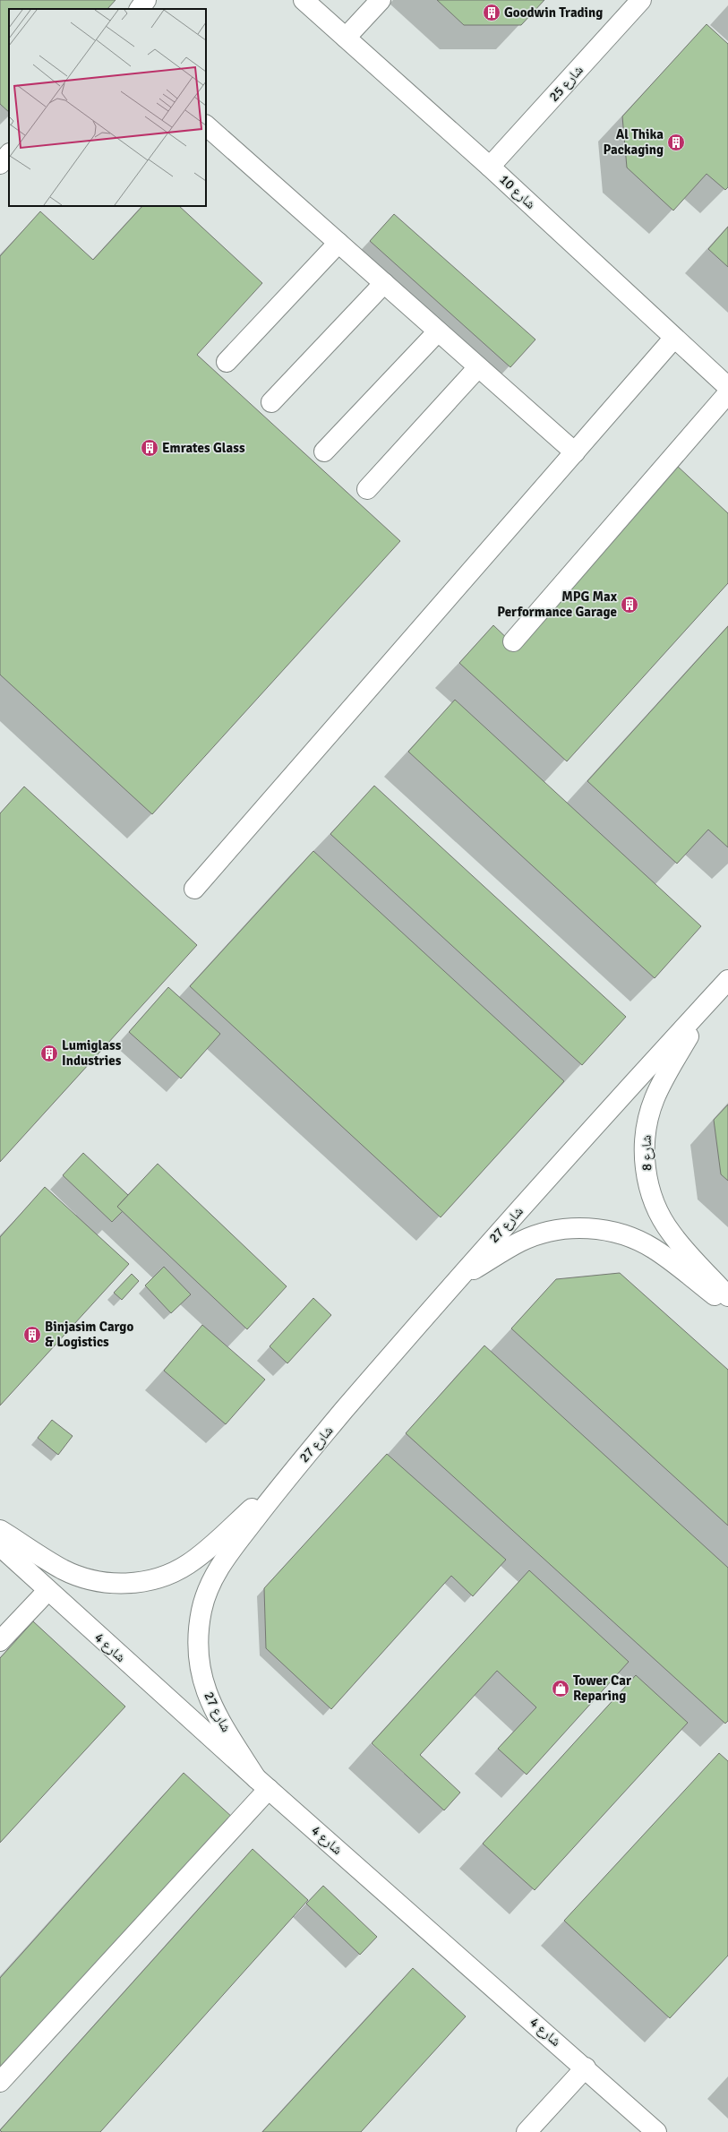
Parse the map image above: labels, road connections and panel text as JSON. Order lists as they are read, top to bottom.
{
  "streets": {
    "street": [
      "شارع 25",
      "شارع 10",
      "شارع 8",
      "شارع 27",
      "شارع 4"
    ]
  },
  "crossings": [
    ["شارع 25", "شارع 10"],
    ["شارع 8", "شارع 27"],
    ["شارع 27", "شارع 4"]
  ],
  "places": {
    "building": [
      "Goodwin Trading",
      "Al Thika Packaging",
      "Emrates Glass",
      "MPG Max Performance Garage",
      "Lumiglass Industries",
      "Binjasim Cargo & Logistics"
    ],
    "shop": ["Tower Car Reparing"]
  }
}
